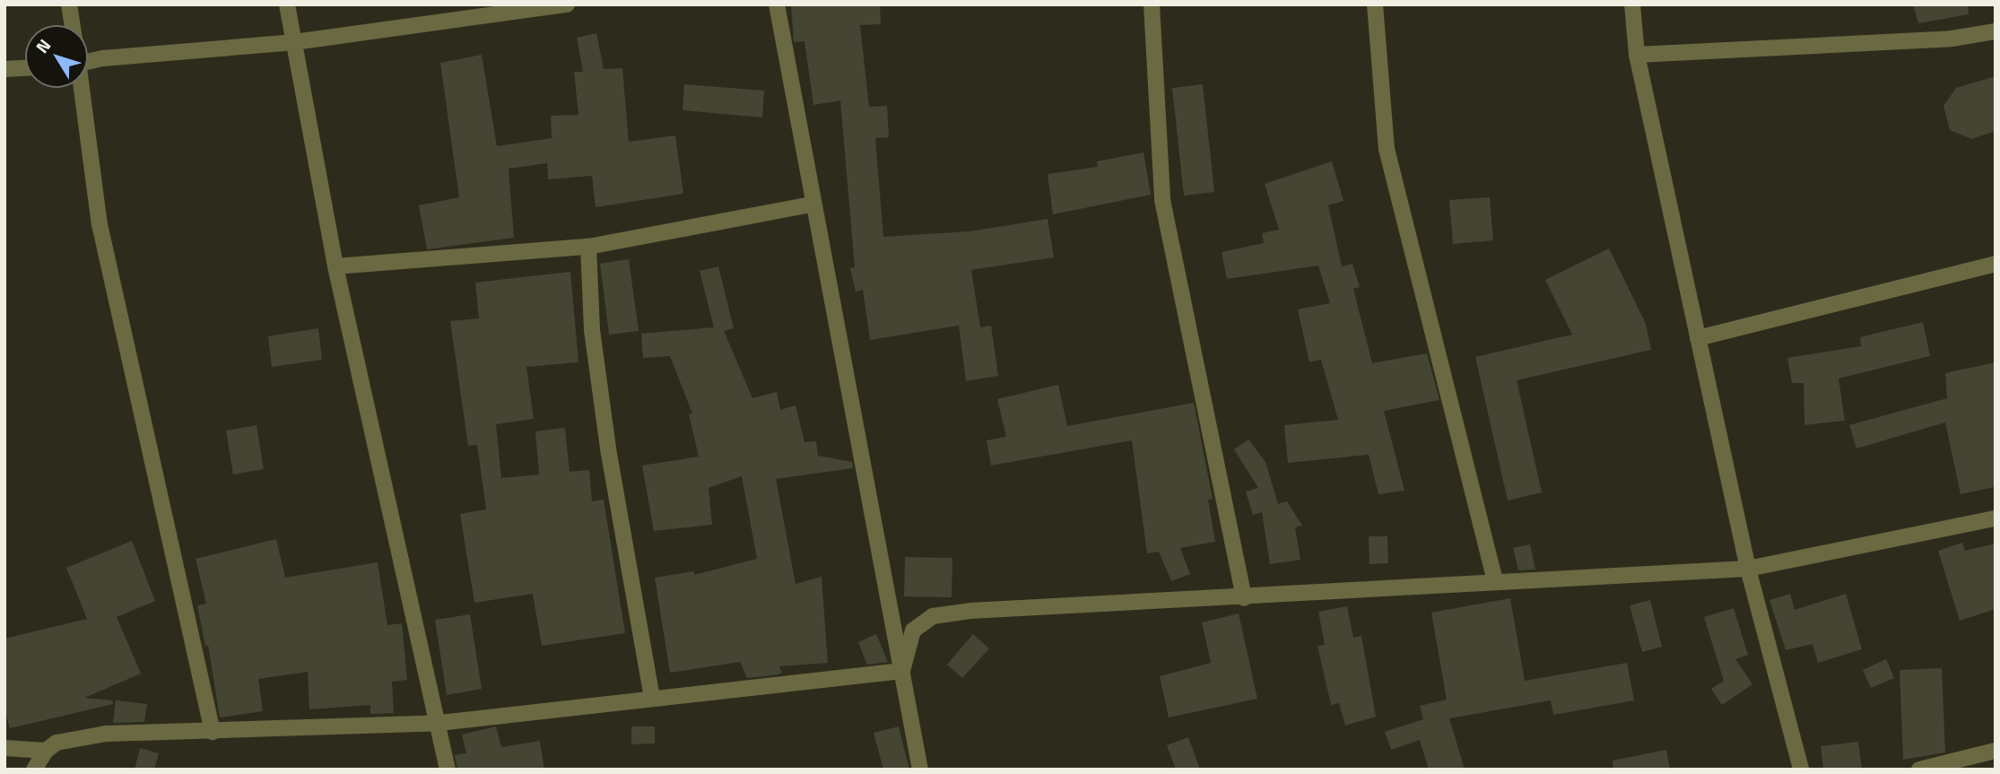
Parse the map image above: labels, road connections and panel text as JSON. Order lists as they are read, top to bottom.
{
  "north": "top left"
}
